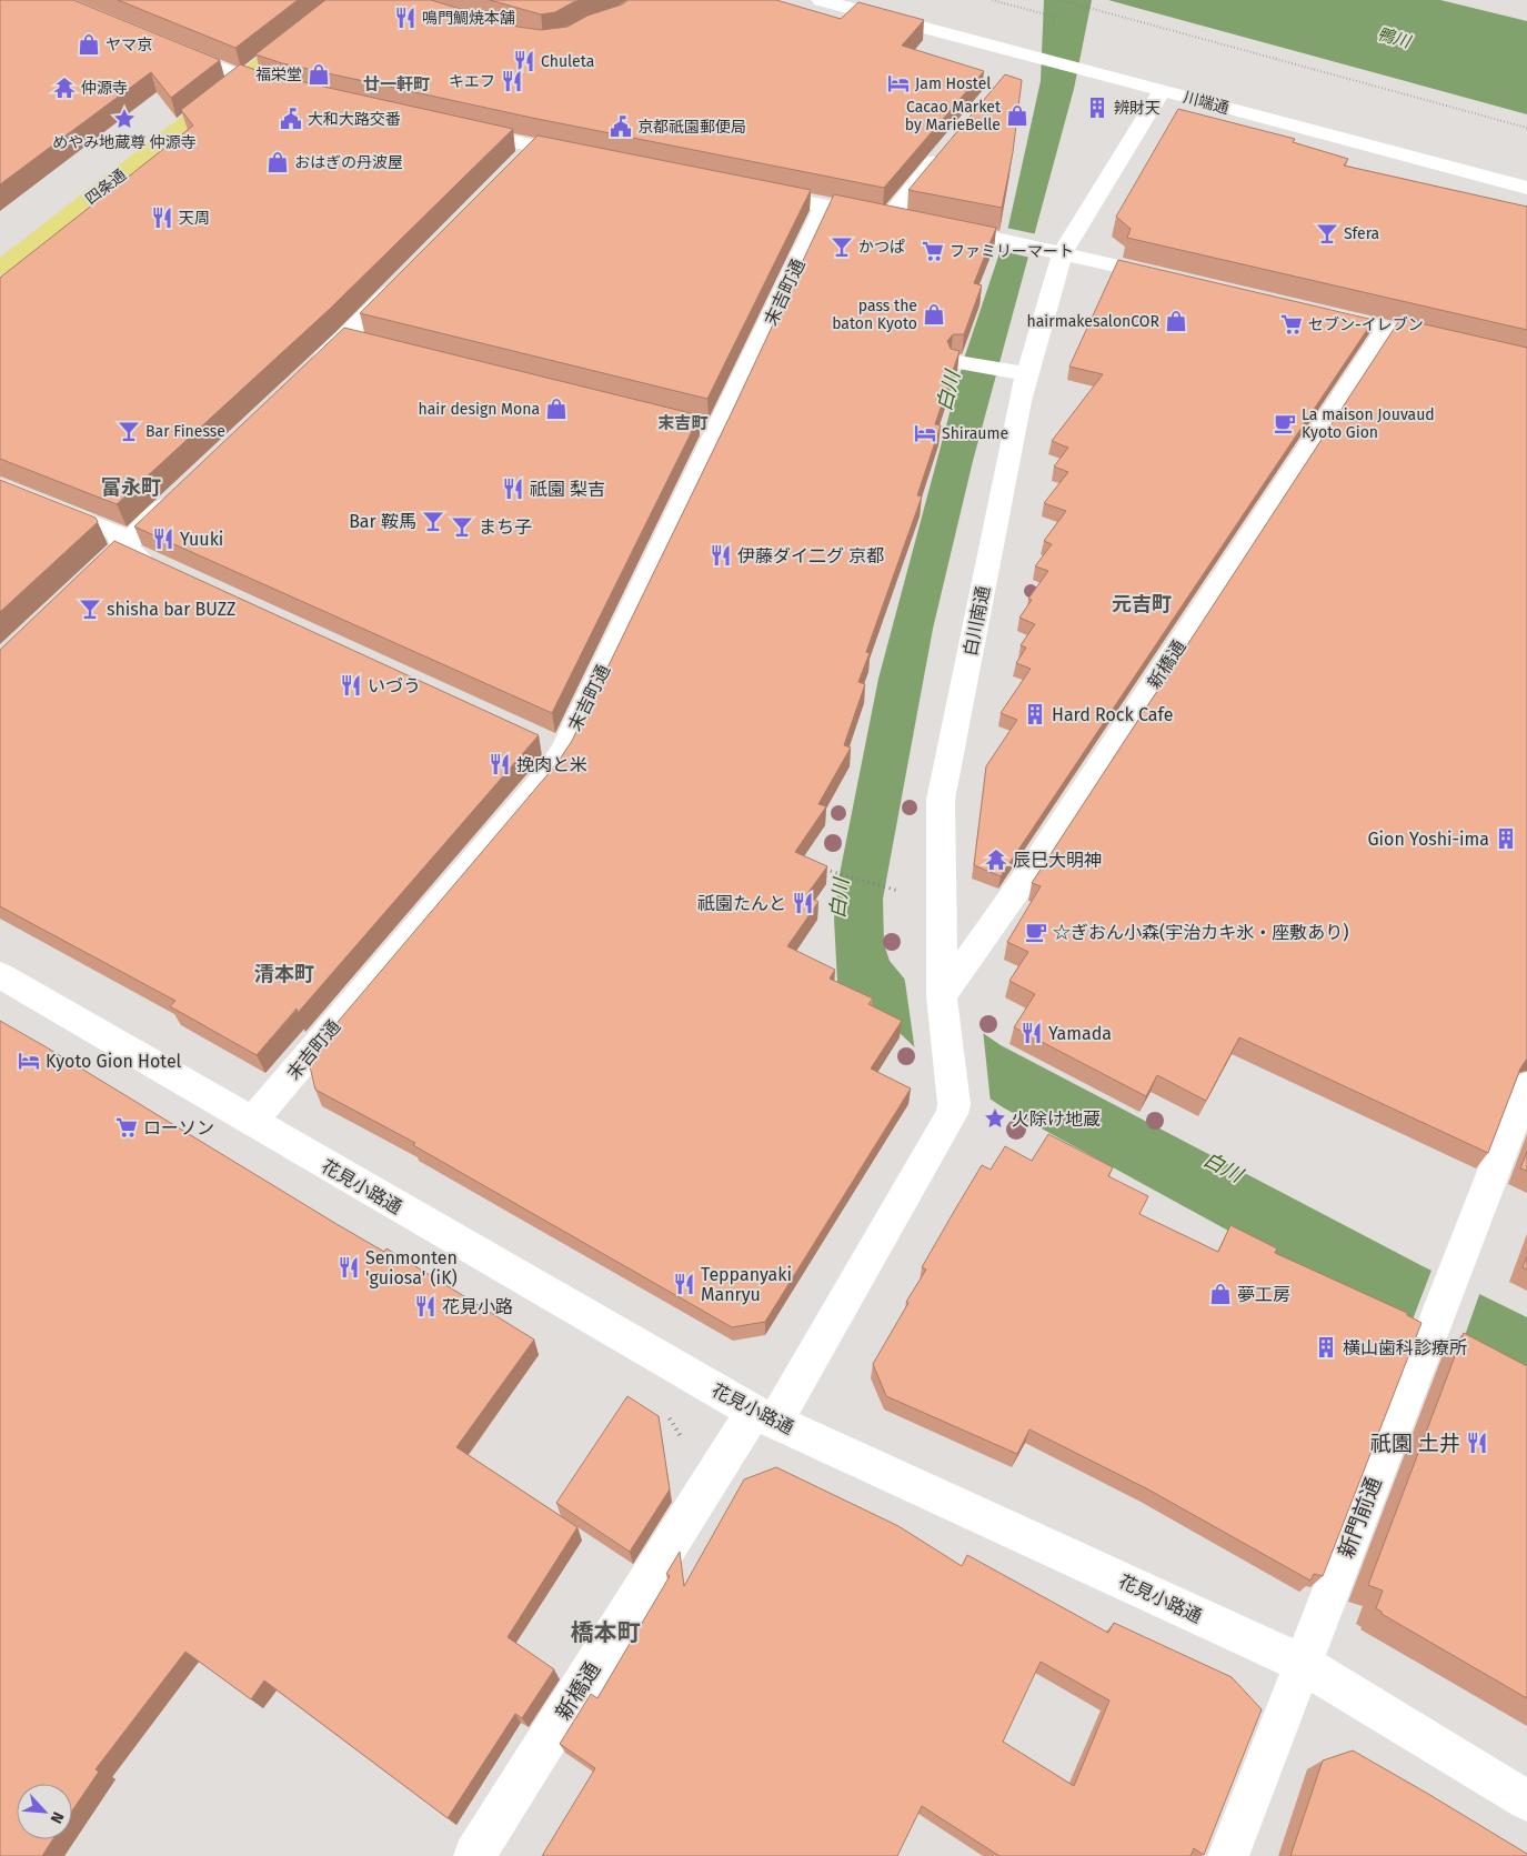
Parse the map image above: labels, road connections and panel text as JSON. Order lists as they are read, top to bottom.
{
  "streets": {
    "main road": ["四条通"],
    "street": [
      "川端通",
      "末吉町通",
      "白川南通",
      "新橋通",
      "花見小路通",
      "新門前通"
    ]
  },
  "crossings": [
    ["川端通", "白川南通"],
    ["末吉町通", "花見小路通"],
    ["白川南通", "新橋通"],
    ["新橋通", "花見小路通"],
    ["花見小路通", "新門前通"]
  ],
  "districts": [
    "廿一軒町",
    "末吉町",
    "富永町",
    "元吉町",
    "清本町",
    "橋本町"
  ],
  "water": ["鴨川", "白川"],
  "places": {
    "restaurant": [
      "鳴門鯛焼本舗",
      "Chuleta",
      "キエフ",
      "天周",
      "祇園 梨吉",
      "Yuuki",
      "伊藤ダイ二グ 京都",
      "いづう",
      "挽肉と米",
      "祇園たんと",
      "Yamada",
      "Senmonten 'guiosa' (iK)",
      "Teppanyaki Manryu",
      "花見小路",
      "祇園 土井"
    ],
    "shop": [
      "ヤマ京",
      "福栄堂",
      "Cacao Market by MarieBelle",
      "おはぎの丹波屋",
      "pass the baton Kyoto",
      "hairmakesalonCOR",
      "hair design Mona",
      "夢工房"
    ],
    "hotel": ["Jam Hostel", "Shiraume", "Kyoto Gion Hotel"],
    "temple": ["仲源寺", "辰巳大明神"],
    "building": [
      "辨財天",
      "Hard Rock Cafe",
      "Gion Yoshi-ima",
      "横山歯科診療所"
    ],
    "place": ["めやみ地蔵尊 仲源寺", "火除け地蔵"],
    "public building": ["大和大路交番", "京都祇園郵便局"],
    "bar": [
      "Sfera",
      "かつぱ",
      "Bar Finesse",
      "Bar 鞍馬",
      "まち子",
      "shisha bar BUZZ"
    ],
    "supermarket": ["ファミリーマート", "セブン-イレブン", "ローソン"],
    "cafe": ["La maison Jouvaud Kyoto Gion", "☆ぎおん小森(宇治カキ氷・座敷あり)"]
  },
  "north": "bottom right"
}
